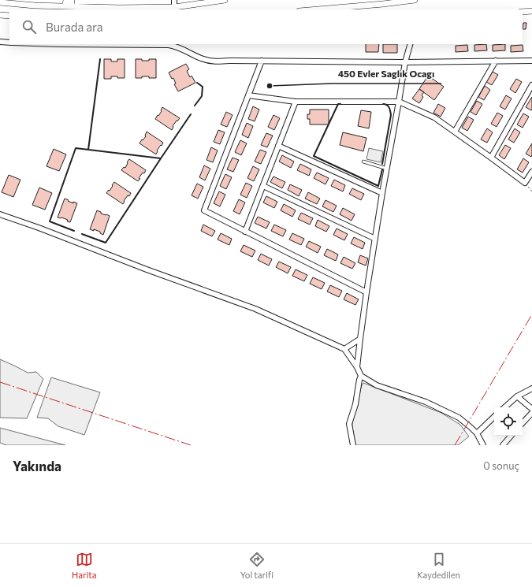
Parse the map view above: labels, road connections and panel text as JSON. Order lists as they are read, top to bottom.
{
  "places": ["450 Evler Saglık Ocagı"],
  "page": {
    "search": "Burada ara",
    "heading": ["Yakında", "0 sonuç"],
    "nav": ["Harita", "Yol tarifi", "Kaydedilen"]
  }
}
